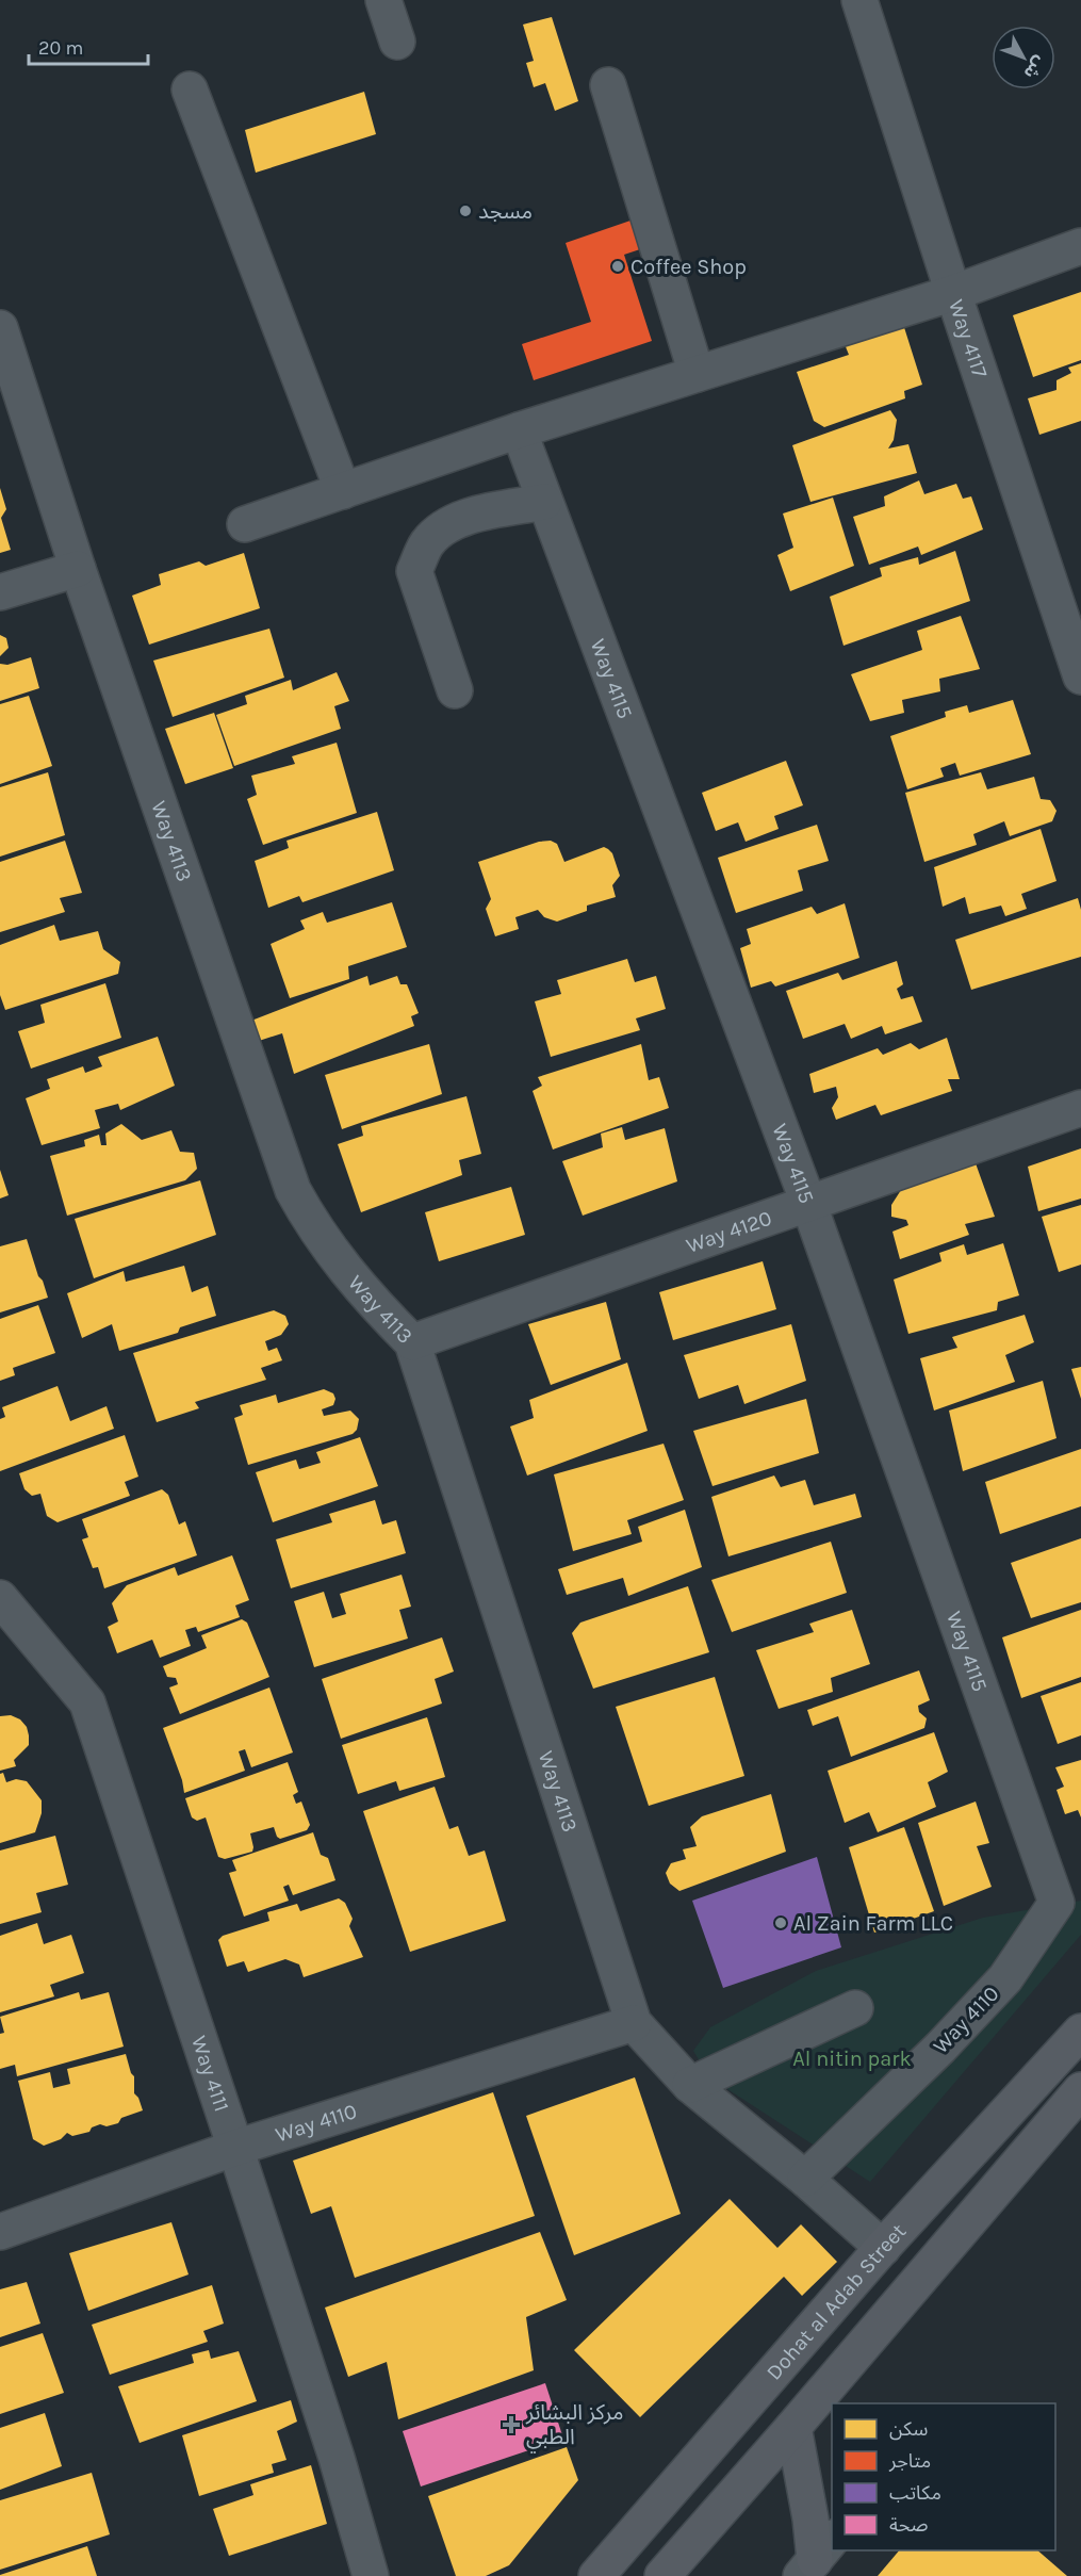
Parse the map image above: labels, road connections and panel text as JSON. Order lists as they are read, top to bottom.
{
  "streets": {
    "main road": ["Dohat al Adab Street"],
    "street": [
      "Way 4117",
      "Way 4115",
      "Way 4113",
      "Way 4120",
      "Way 4110",
      "Way 4111"
    ]
  },
  "crossings": [
    ["Way 4115", "Way 4120"],
    ["Way 4115", "Way 4110"],
    ["Way 4113", "Way 4120"],
    ["Way 4113", "Way 4110"],
    ["Way 4113", "Dohat al Adab Street"],
    ["Way 4110", "Way 4111"]
  ],
  "parks": ["Al nitin park"],
  "places": {
    "other": ["مسجد", "Coffee Shop", "Al Zain Farm LLC"],
    "health": ["مركز البشائر الطبي"]
  },
  "legend": [
    "سكن",
    "متاجر",
    "مكاتب",
    "صحة"
  ],
  "scale_bar": "20 m",
  "north": "bottom right"
}
